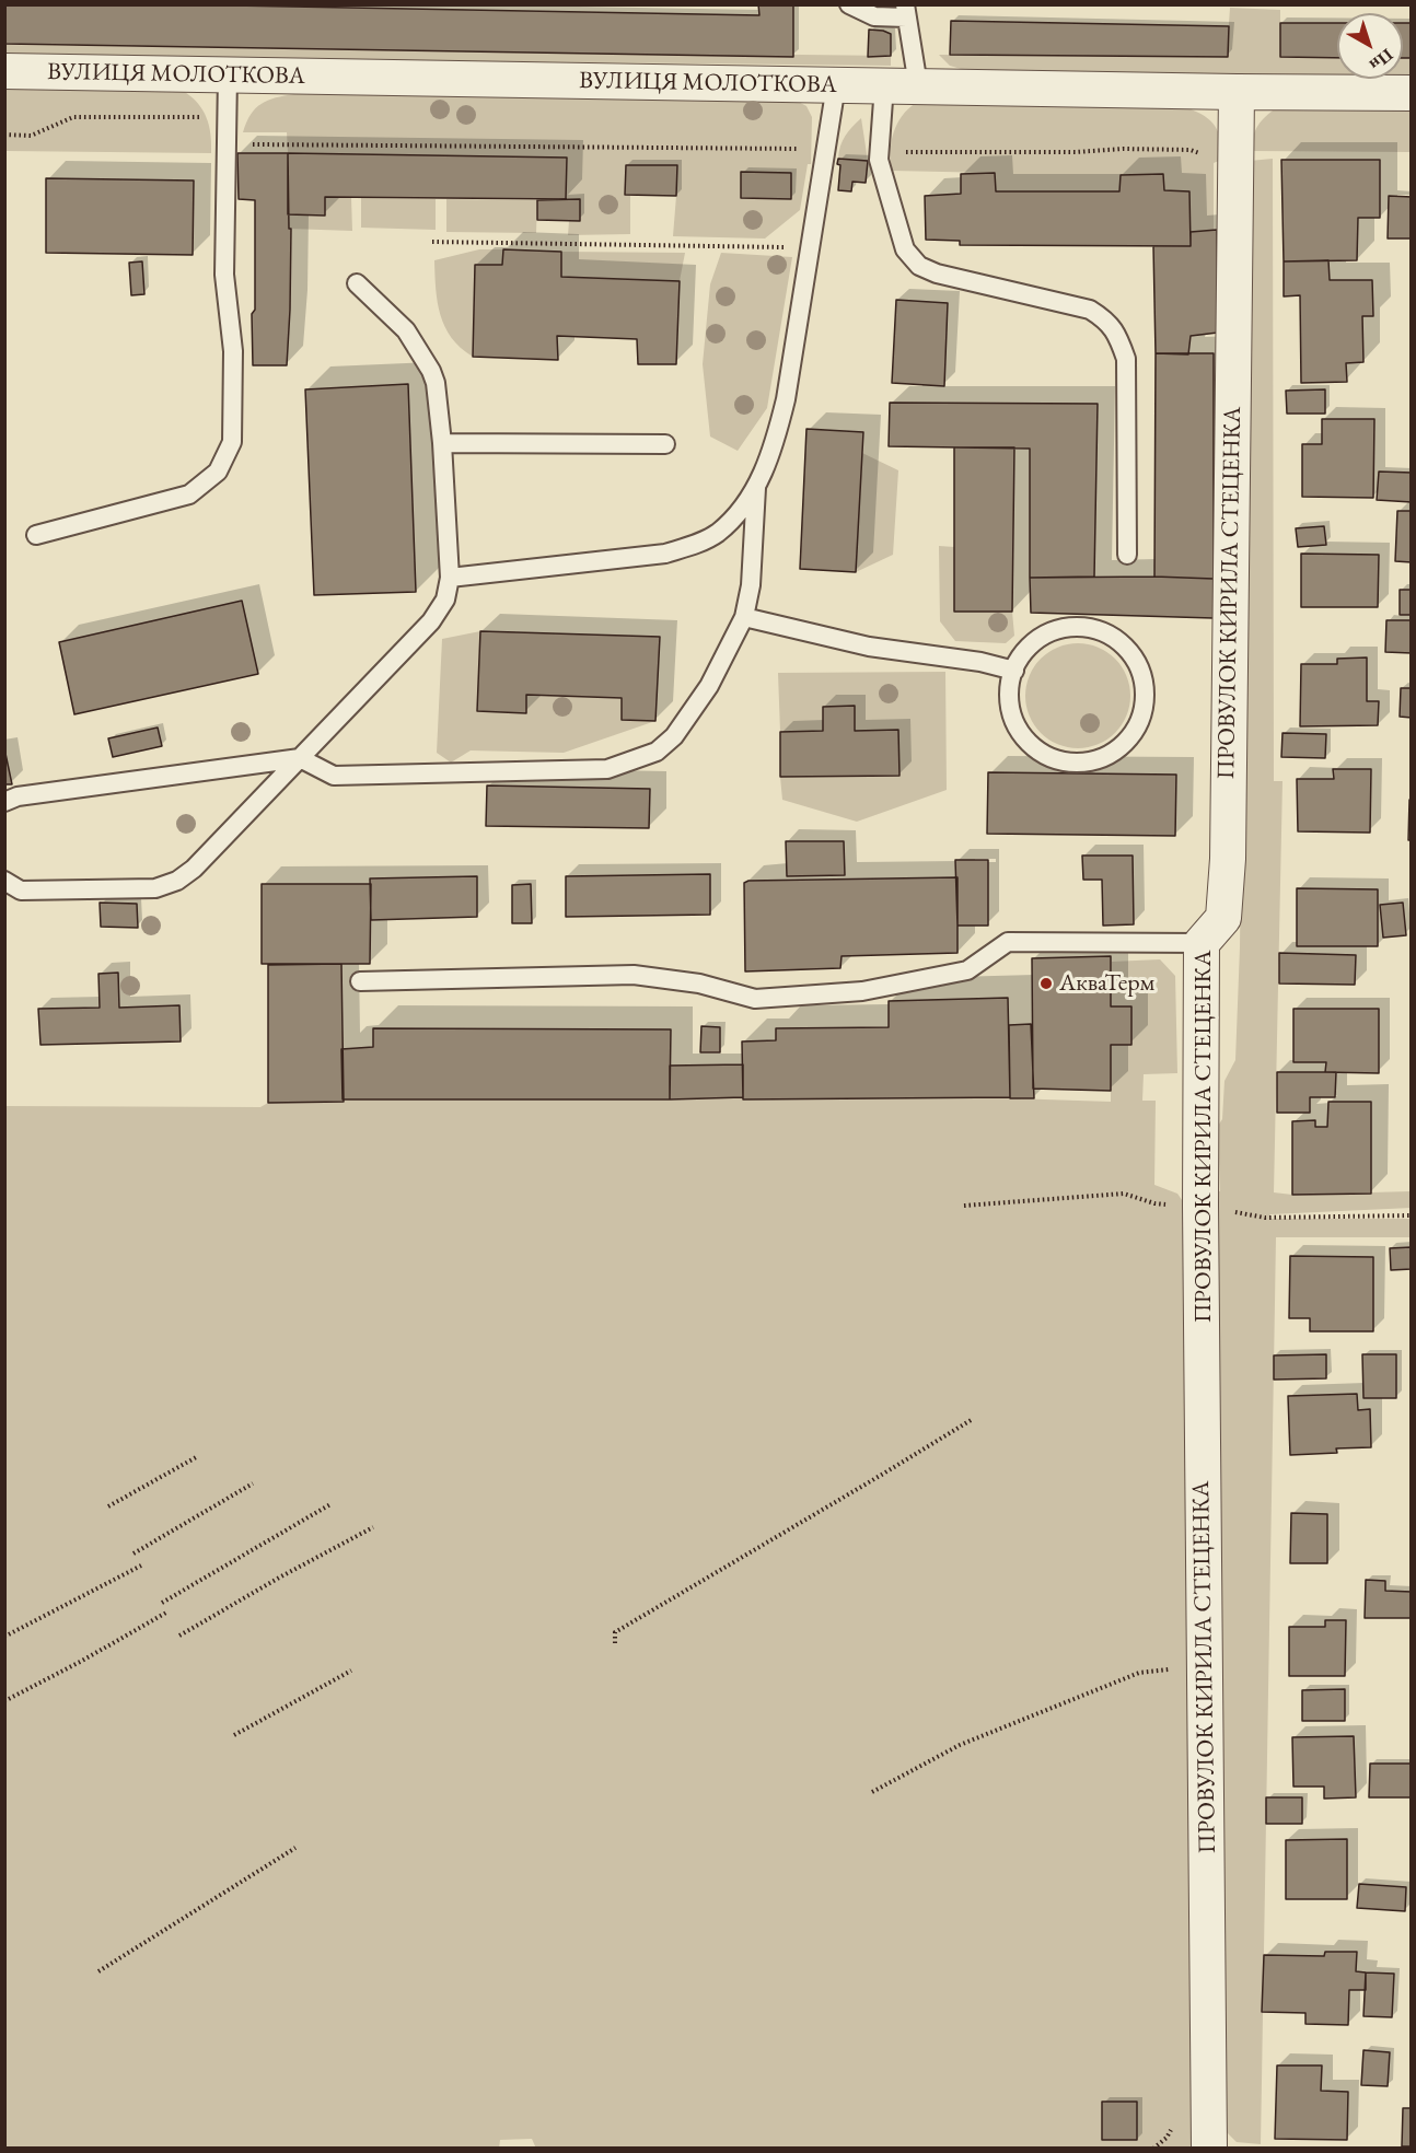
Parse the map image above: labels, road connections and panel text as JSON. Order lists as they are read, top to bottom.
{
  "streets": {
    "street": ["ВУЛИЦЯ МОЛОТКОВА", "ПРОВУЛОК КИРИЛА СТЕЦЕНКА"]
  },
  "crossings": [
    ["ВУЛИЦЯ МОЛОТКОВА", "ПРОВУЛОК КИРИЛА СТЕЦЕНКА"]
  ],
  "places": ["АкваТерм"],
  "north": "bottom right"
}
